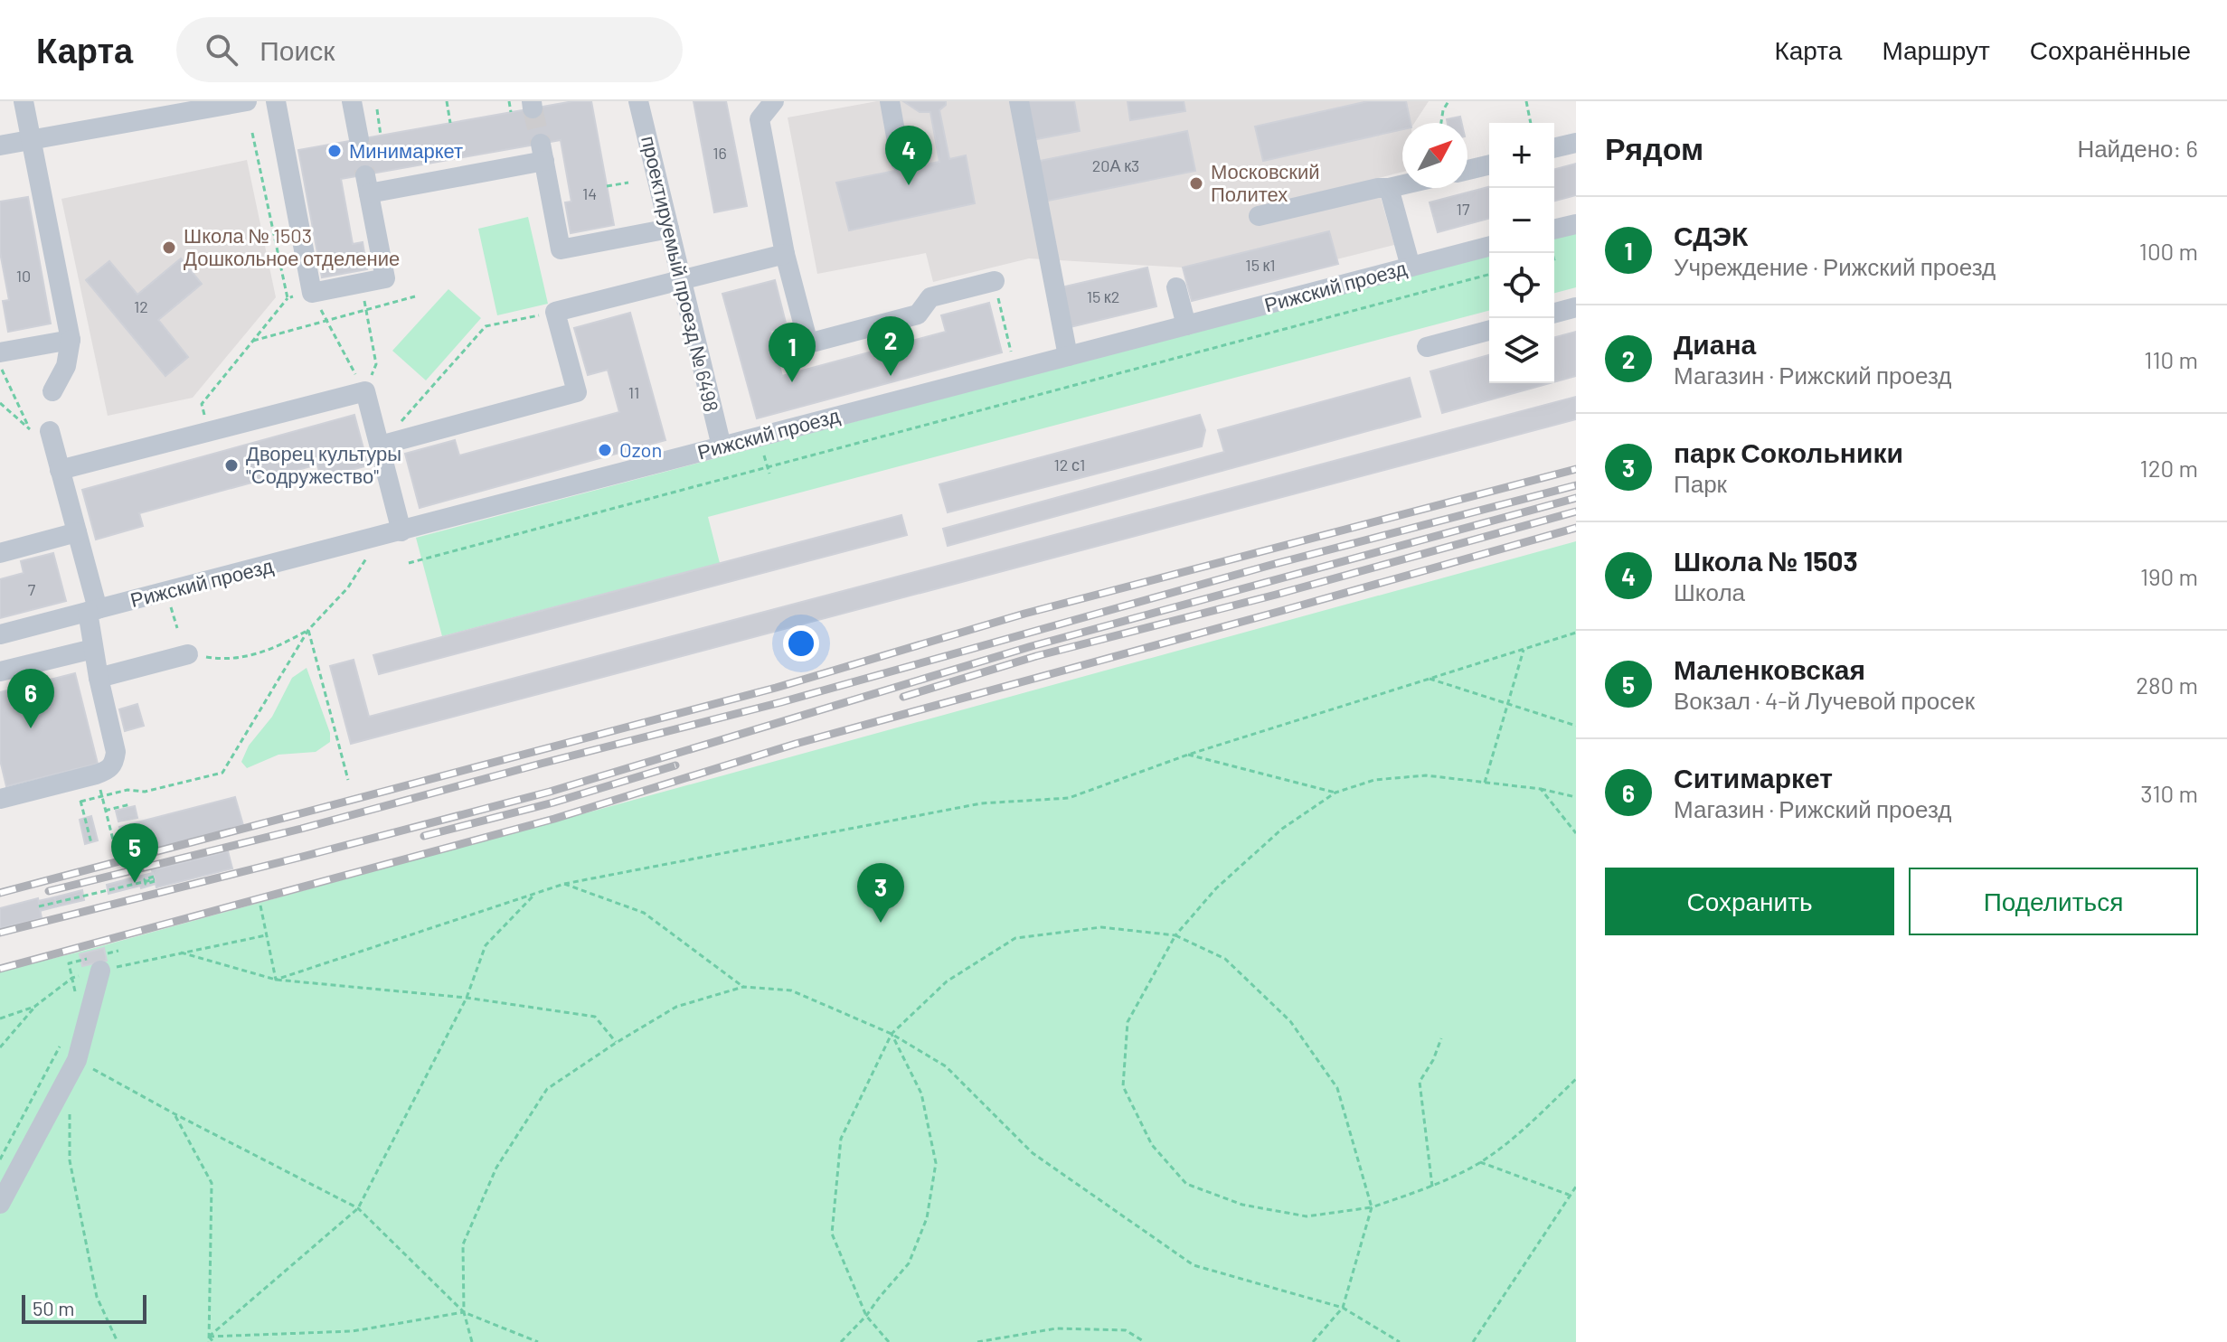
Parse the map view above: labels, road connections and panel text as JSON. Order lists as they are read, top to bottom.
{
  "streets": {
    "street": ["проектируемый проезд № 6498", "Рижский проезд"]
  },
  "crossings": [
    ["проектируемый проезд № 6498", "Рижский проезд"]
  ],
  "places": [
    "Минимаркет",
    "Московский Политех",
    "Школа № 1503 Дошкольное отделение",
    "Ozon",
    "Дворец культуры \"Содружество\""
  ],
  "house_numbers": [
    "16",
    "20А к3",
    "14",
    "17",
    "15 к1",
    "10",
    "15 к2",
    "12",
    "11",
    "12 с1",
    "7"
  ],
  "scale_bar": "50 m",
  "north": "top right",
  "page": {
    "header": "Карта",
    "search": "Поиск",
    "nav": ["Карта", "Маршрут", "Сохранённые"],
    "heading": ["Рядом", "Найдено: 6"],
    "map_buttons": ["+", "−"],
    "pins": [
      "4",
      "2",
      "1",
      "6",
      "5",
      "3"
    ],
    "list": [
      {
        "mark": "1",
        "name": "СДЭК",
        "note": "Учреждение · Рижский проезд",
        "value": "100 m"
      },
      {
        "mark": "2",
        "name": "Диана",
        "note": "Магазин · Рижский проезд",
        "value": "110 m"
      },
      {
        "mark": "3",
        "name": "парк Сокольники",
        "note": "Парк",
        "value": "120 m"
      },
      {
        "mark": "4",
        "name": "Школа № 1503",
        "note": "Школа",
        "value": "190 m"
      },
      {
        "mark": "5",
        "name": "Маленковская",
        "note": "Вокзал · 4-й Лучевой просек",
        "value": "280 m"
      },
      {
        "mark": "6",
        "name": "Ситимаркет",
        "note": "Магазин · Рижский проезд",
        "value": "310 m"
      }
    ],
    "buttons": ["Сохранить", "Поделиться"],
    "scale": "50 m"
  }
}
